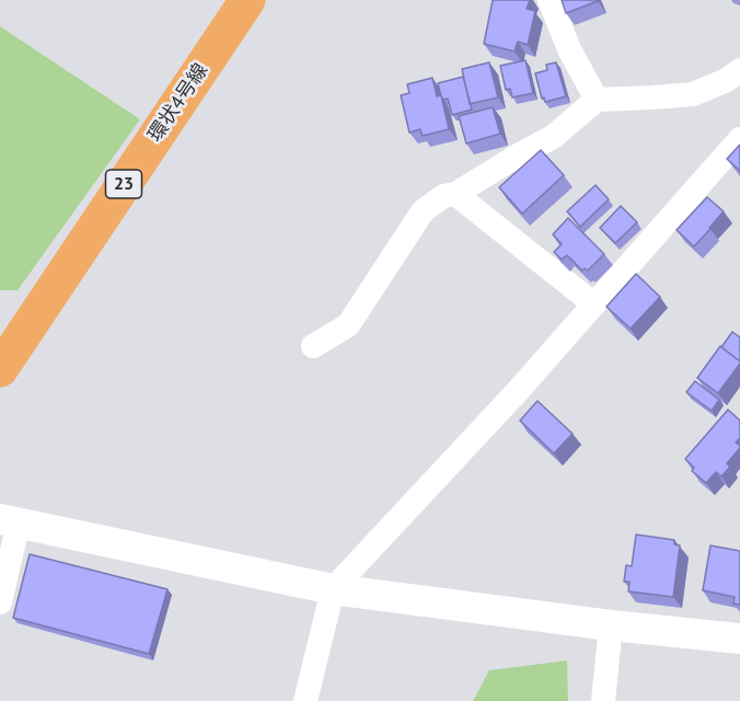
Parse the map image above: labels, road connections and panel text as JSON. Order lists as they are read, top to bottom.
{
  "streets": {
    "main road": ["環状4号線", "23"]
  }
}
